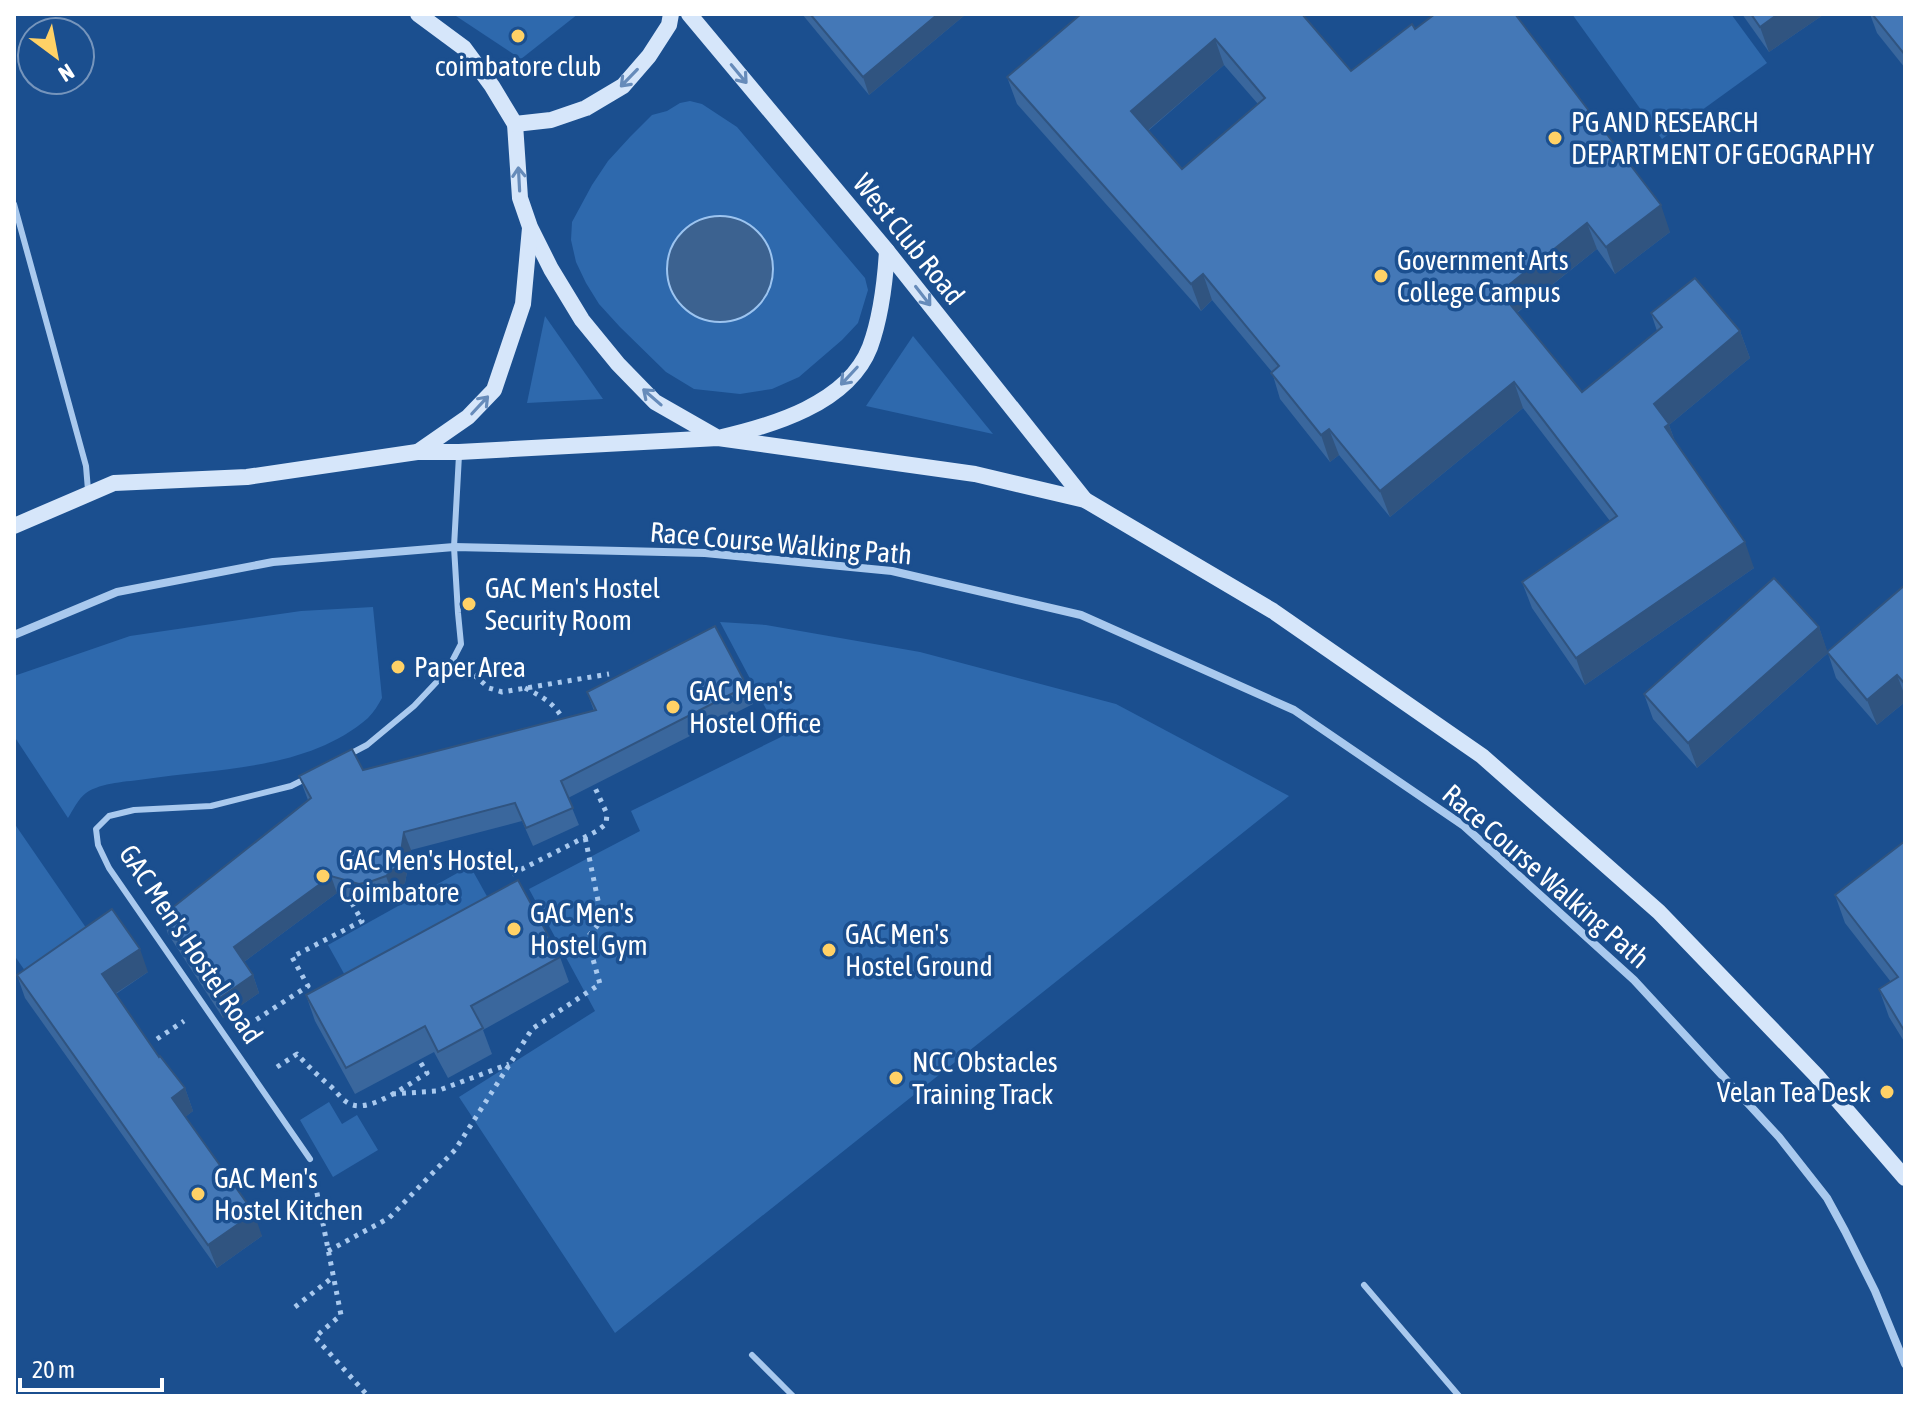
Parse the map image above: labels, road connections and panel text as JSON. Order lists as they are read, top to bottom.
{
  "streets": {
    "street": ["West Club Road", "Race Course Walking Path"],
    "lane": ["GAC Men's Hostel Road"]
  },
  "one_way": ["West Club Road"],
  "places": [
    "coimbatore club",
    "PG AND RESEARCH DEPARTMENT OF GEOGRAPHY",
    "Government Arts College Campus",
    "GAC Men's Hostel Security Room",
    "Paper Area",
    "GAC Men's Hostel Office",
    "GAC Men's Hostel, Coimbatore",
    "GAC Men's Hostel Gym",
    "GAC Men's Hostel Ground",
    "NCC Obstacles Training Track",
    "Velan Tea Desk",
    "GAC Men's Hostel Kitchen"
  ],
  "scale_bar": "20 m",
  "north": "bottom right"
}
